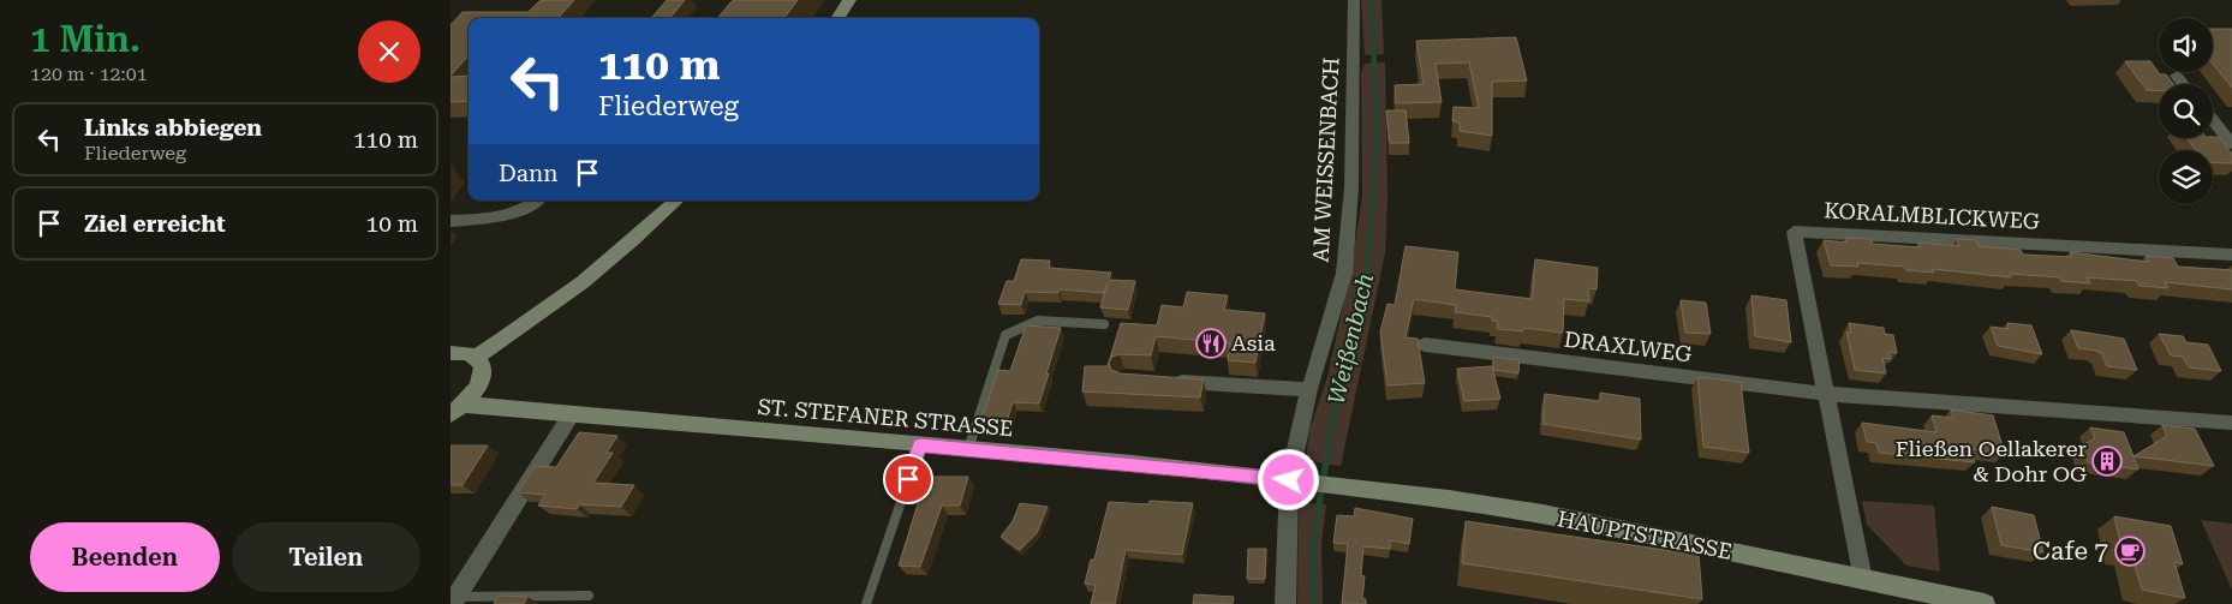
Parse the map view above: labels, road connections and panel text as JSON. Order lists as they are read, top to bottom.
{
  "streets": {
    "main road": ["ST. STEFANER STRASSE", "HAUPTSTRASSE"],
    "street": ["AM WEISSENBACH", "KORALMBLICKWEG", "DRAXLWEG"]
  },
  "crossings": [
    ["AM WEISSENBACH", "ST. STEFANER STRASSE"],
    ["AM WEISSENBACH", "HAUPTSTRASSE"],
    ["KORALMBLICKWEG", "DRAXLWEG"],
    ["KORALMBLICKWEG", "HAUPTSTRASSE"],
    ["ST. STEFANER STRASSE", "HAUPTSTRASSE"]
  ],
  "water": ["Weißenbach"],
  "places": {
    "restaurant": ["Asia"],
    "building": ["Fließen Oellakerer & Dohr OG"],
    "cafe": ["Cafe 7"]
  },
  "page": {
    "heading": ["1 Min.", "120 m · 12:01"],
    "turn": ["110 m", "Fliederweg"],
    "list": [
      {
        "name": "Links abbiegen",
        "note": "Fliederweg",
        "value": "110 m"
      },
      {
        "name": "Ziel erreicht",
        "value": "10 m"
      }
    ],
    "then": "Dann",
    "buttons": ["Beenden", "Teilen"]
  }
}
